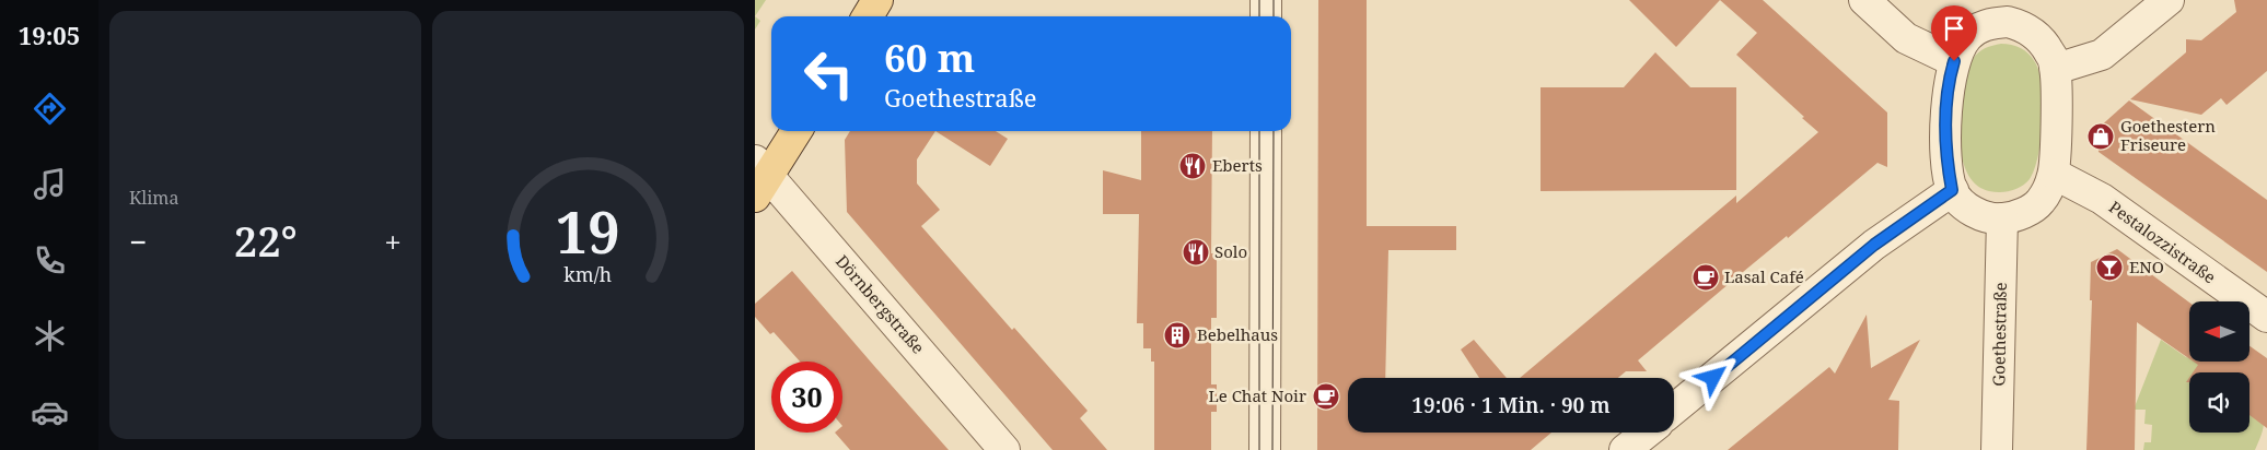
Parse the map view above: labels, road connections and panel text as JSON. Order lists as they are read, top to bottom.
{
  "streets": {
    "street": ["Pestalozzistraße", "Dörnbergstraße", "Goethestraße"]
  },
  "places": {
    "shop": ["Goethestern Friseure"],
    "restaurant": ["Eberts", "Solo"],
    "bar": ["ENO"],
    "cafe": ["Lasal Café", "Le Chat Noir"],
    "building": ["Bebelhaus"]
  },
  "north": "left",
  "page": {
    "tabs": "19:05",
    "tile": "Klima",
    "turn": ["60 m", "Goethestraße"],
    "heat": ["−", "22°", "+"],
    "limit": "30",
    "trip": "19:06 · 1 Min. · 90 m",
    "gauge": ["19", "km/h"]
  }
}
